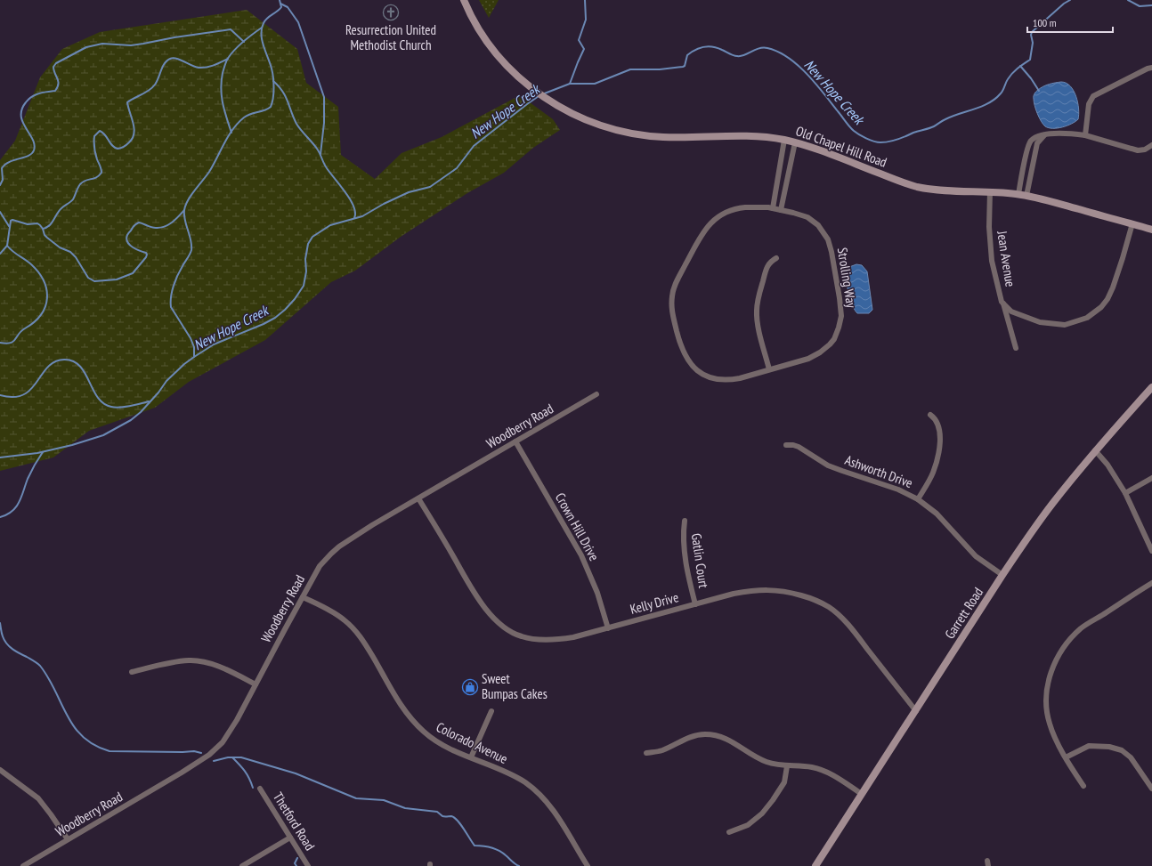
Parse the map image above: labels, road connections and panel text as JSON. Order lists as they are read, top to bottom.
{
  "streets": {
    "main road": ["Old Chapel Hill Road", "Garrett Road"],
    "street": [
      "Jean Avenue",
      "Strolling Way",
      "Woodberry Road",
      "Ashworth Drive",
      "Crown Hill Drive",
      "Gatlin Court",
      "Kelly Drive",
      "Colorado Avenue",
      "Thetford Road"
    ]
  },
  "crossings": [
    ["Old Chapel Hill Road", "Jean Avenue"],
    ["Woodberry Road", "Crown Hill Drive"],
    ["Woodberry Road", "Kelly Drive"],
    ["Woodberry Road", "Colorado Avenue"],
    ["Ashworth Drive", "Garrett Road"],
    ["Crown Hill Drive", "Kelly Drive"],
    ["Gatlin Court", "Kelly Drive"],
    ["Kelly Drive", "Garrett Road"]
  ],
  "water": ["New Hope Creek"],
  "places": {
    "church": ["Resurrection United Methodist Church"],
    "shop": ["Sweet Bumpas Cakes"]
  },
  "scale_bar": "100 m"
}
